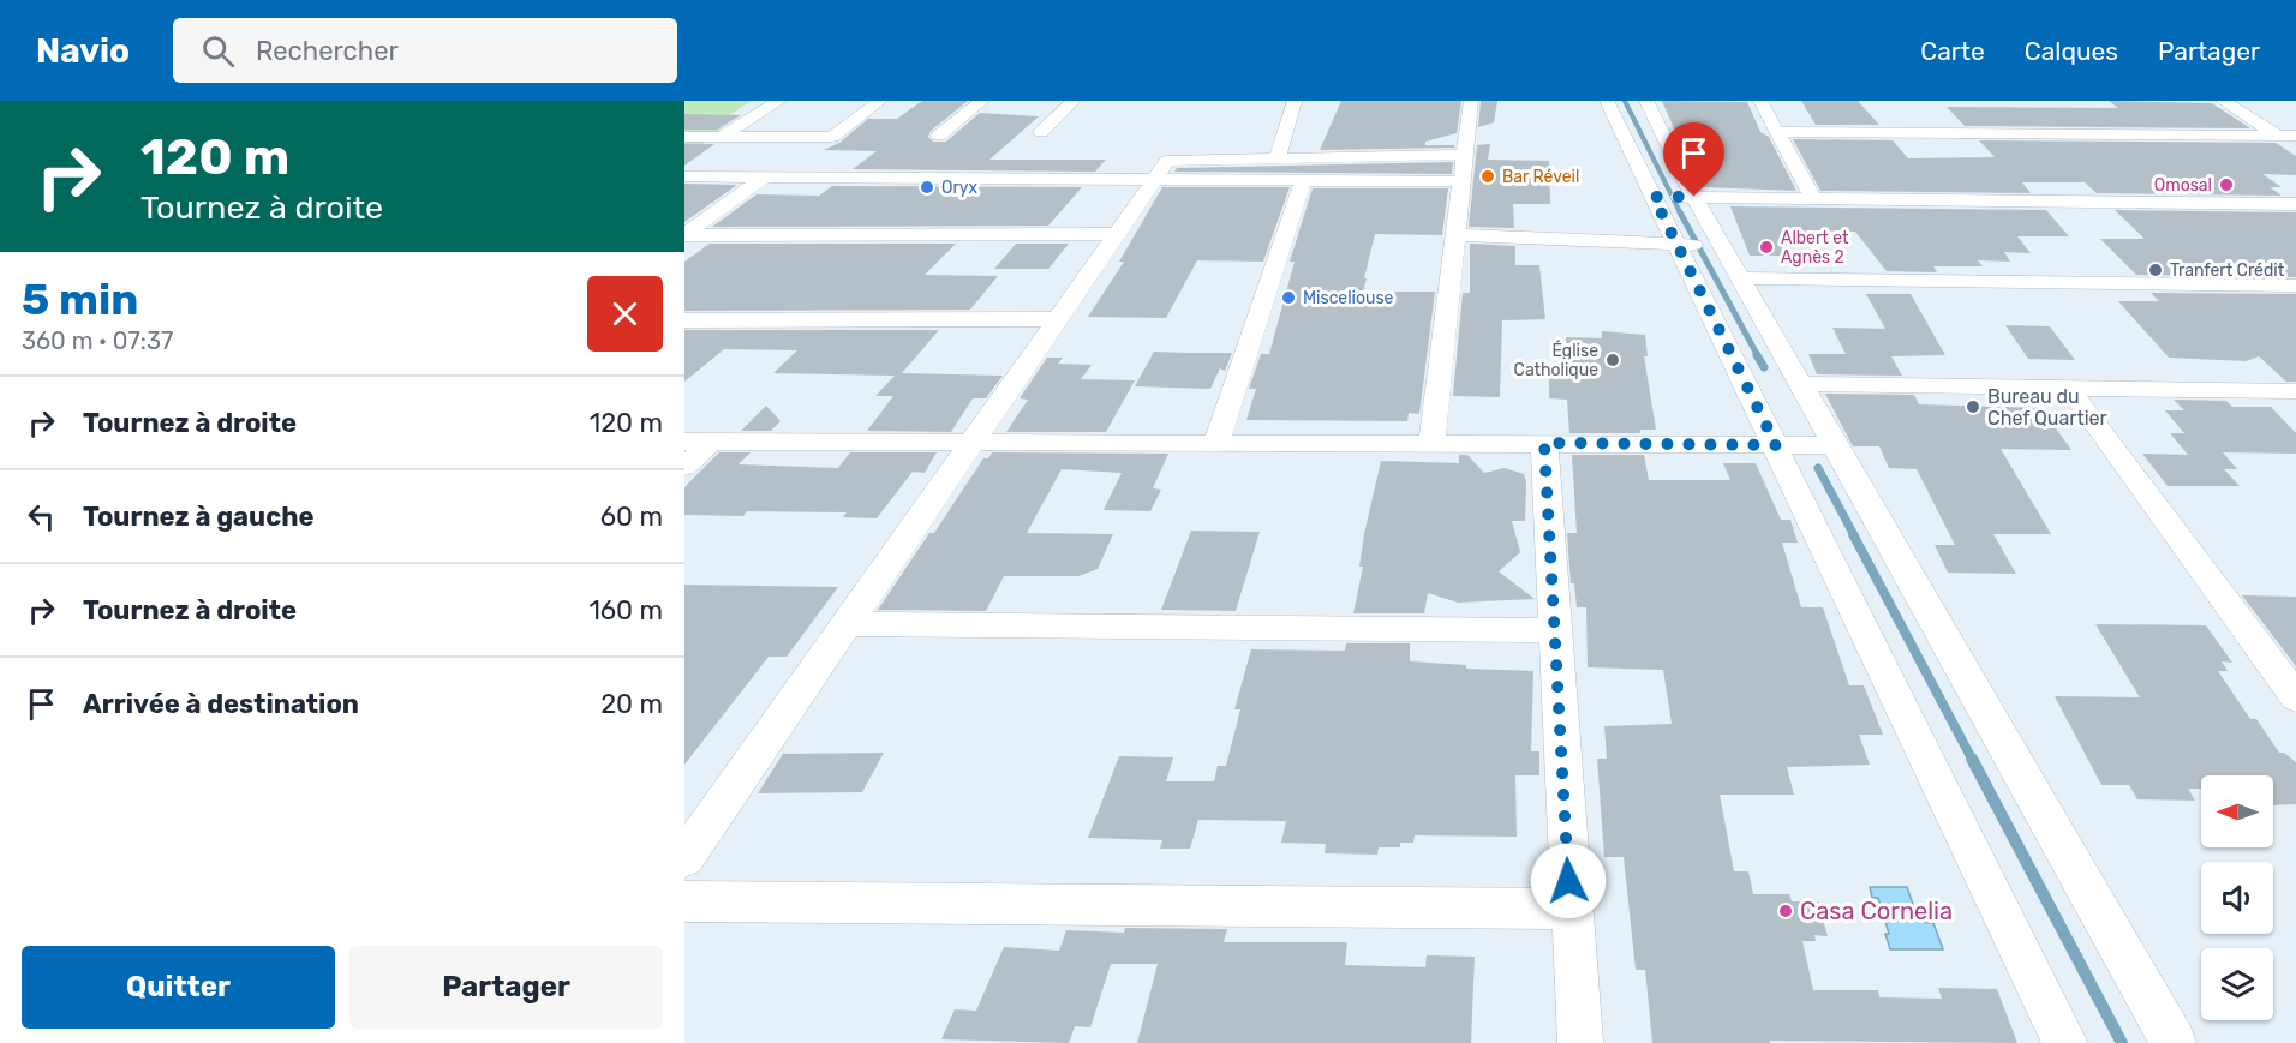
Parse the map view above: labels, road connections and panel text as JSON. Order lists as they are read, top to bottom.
{
  "places": [
    "Bar Réveil",
    "Omosal",
    "Oryx",
    "Albert et Agnès 2",
    "Tranfert Crédit",
    "Misceliouse",
    "Église Catholique",
    "Bureau du Chef Quartier",
    "Casa Cornelia"
  ],
  "north": "left",
  "page": {
    "header": "Navio",
    "search": "Rechercher",
    "nav": ["Carte", "Calques", "Partager"],
    "turn": ["120 m", "Tournez à droite"],
    "heading": ["5 min", "360 m · 07:37"],
    "list": [
      {
        "name": "Tournez à droite",
        "value": "120 m"
      },
      {
        "name": "Tournez à gauche",
        "value": "60 m"
      },
      {
        "name": "Tournez à droite",
        "value": "160 m"
      },
      {
        "name": "Arrivée à destination",
        "value": "20 m"
      }
    ],
    "buttons": ["Quitter", "Partager"]
  }
}
